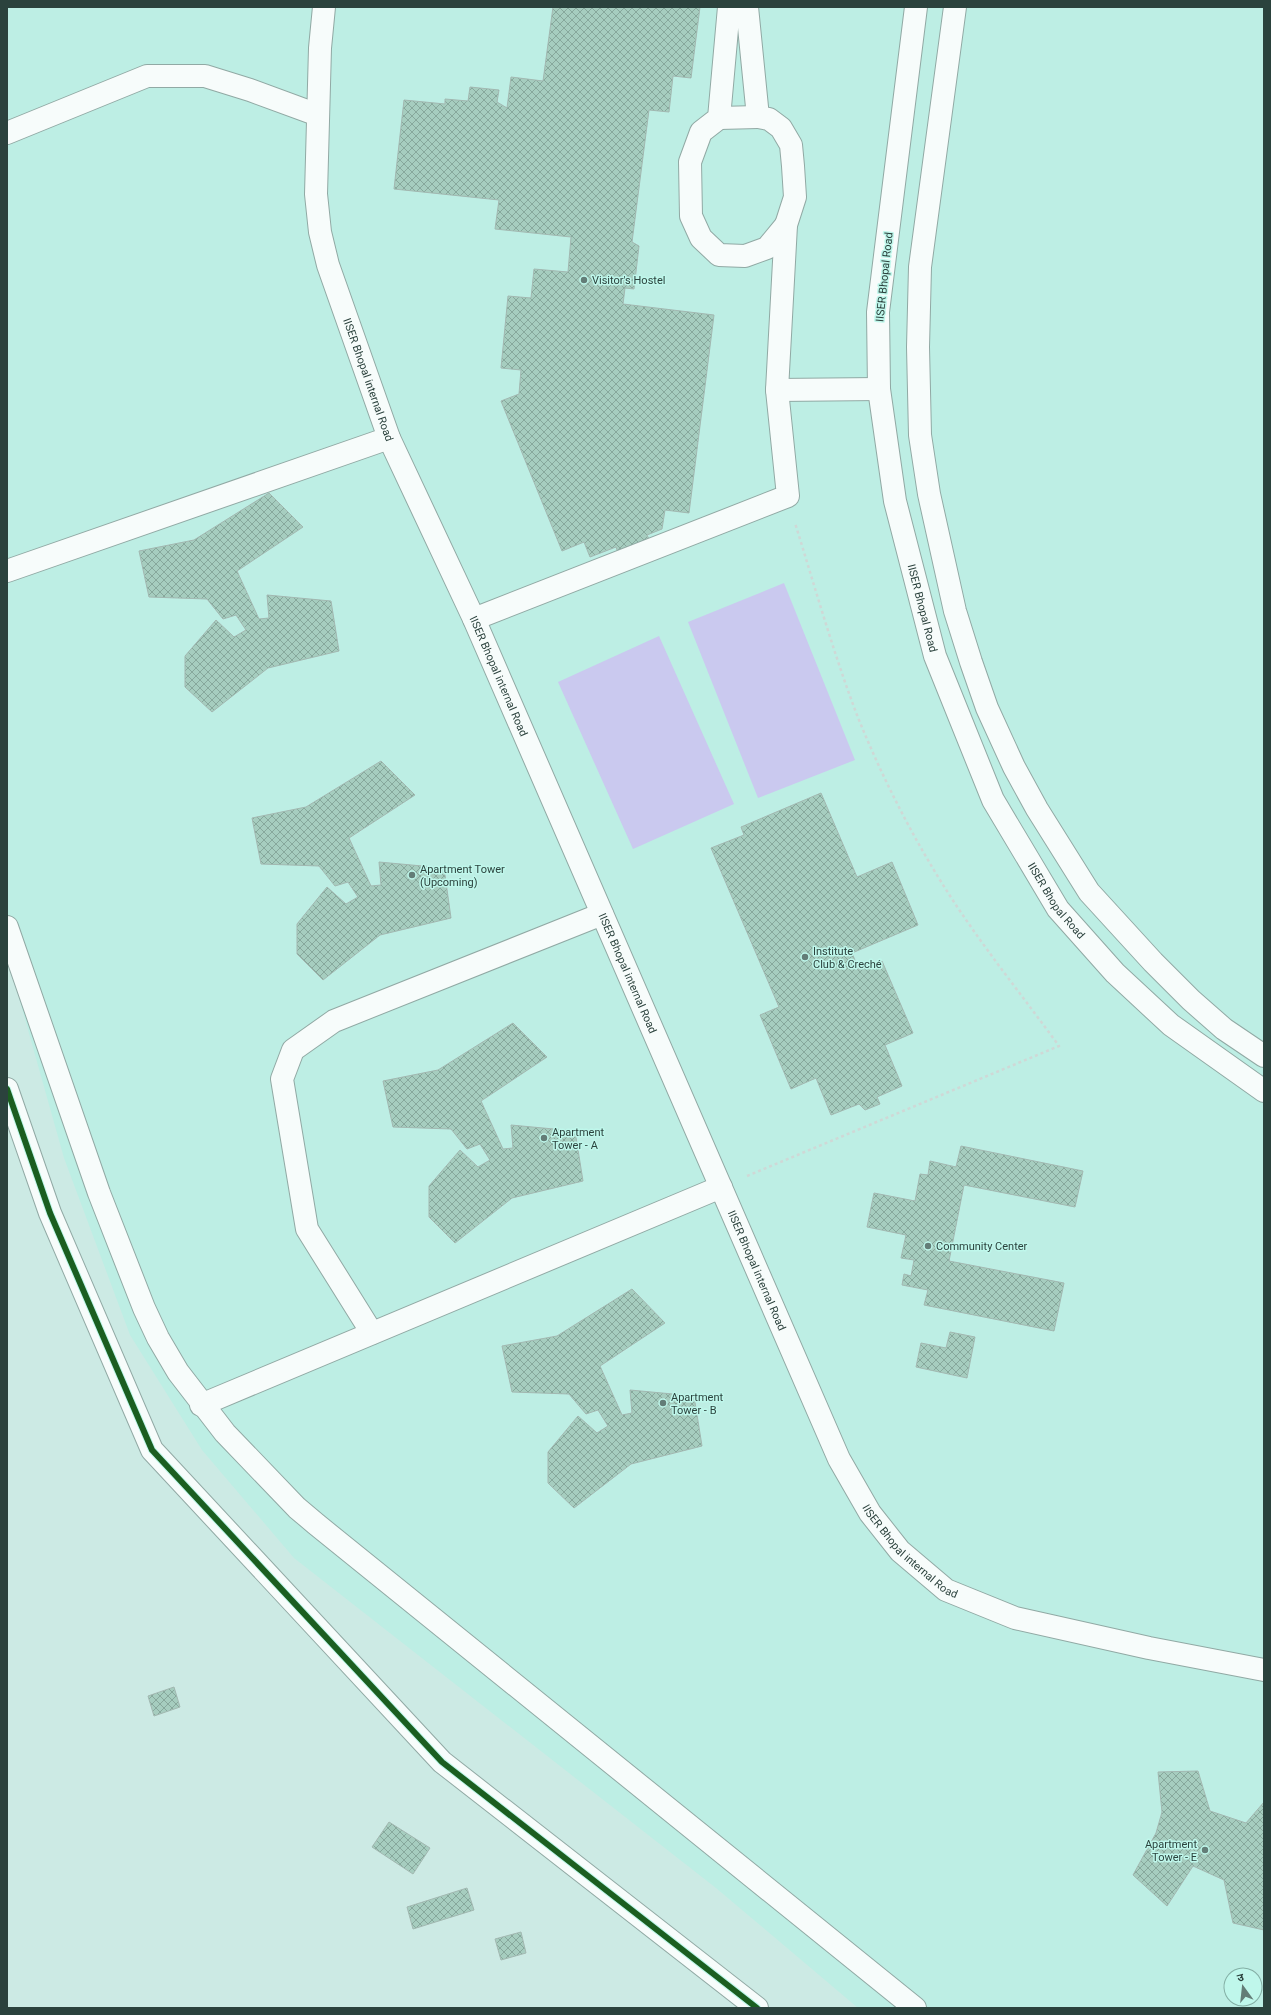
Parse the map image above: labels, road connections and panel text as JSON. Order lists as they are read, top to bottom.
{
  "streets": {
    "street": ["IISER Bhopal Road", "IISER Bhopal internal Road"]
  },
  "places": [
    "Visitor's Hostel",
    "Apartment Tower (Upcoming)",
    "Institute Club & Creché",
    "Apartment Tower - A",
    "Community Center",
    "Apartment Tower - B",
    "Apartment Tower - E"
  ],
  "north": "top"
}
